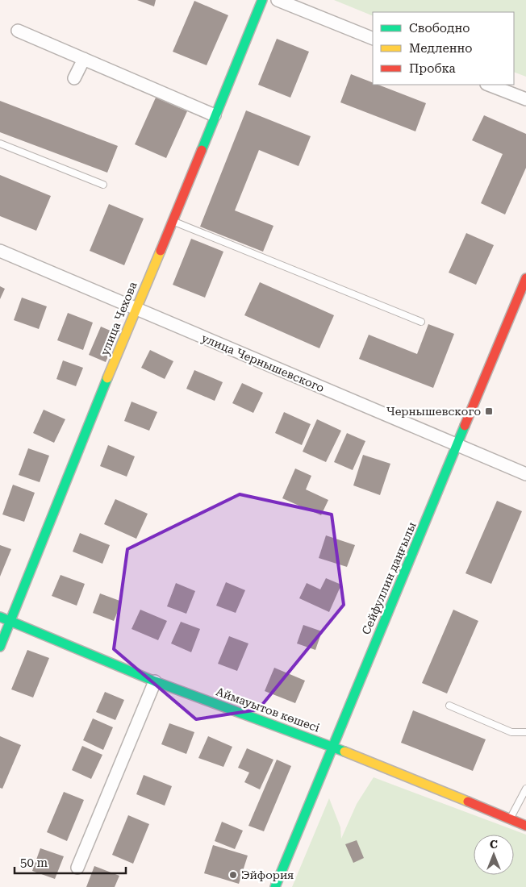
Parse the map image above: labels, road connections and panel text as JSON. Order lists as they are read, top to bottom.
{
  "streets": {
    "street": [
      "улица Чехова",
      "улица Чернышевского",
      "Сейфуллин даңғылы",
      "Аймауытов көшесі"
    ]
  },
  "crossings": [
    ["улица Чехова", "улица Чернышевского"],
    ["улица Чехова", "Аймауытов көшесі"],
    ["улица Чернышевского", "Сейфуллин даңғылы"],
    ["Сейфуллин даңғылы", "Аймауытов көшесі"]
  ],
  "places": {
    "transit": ["Чернышевского"],
    "other": ["Эйфория"]
  },
  "legend": ["Свободно", "Медленно", "Пробка"],
  "scale_bar": "50 m",
  "north": "top"
}
